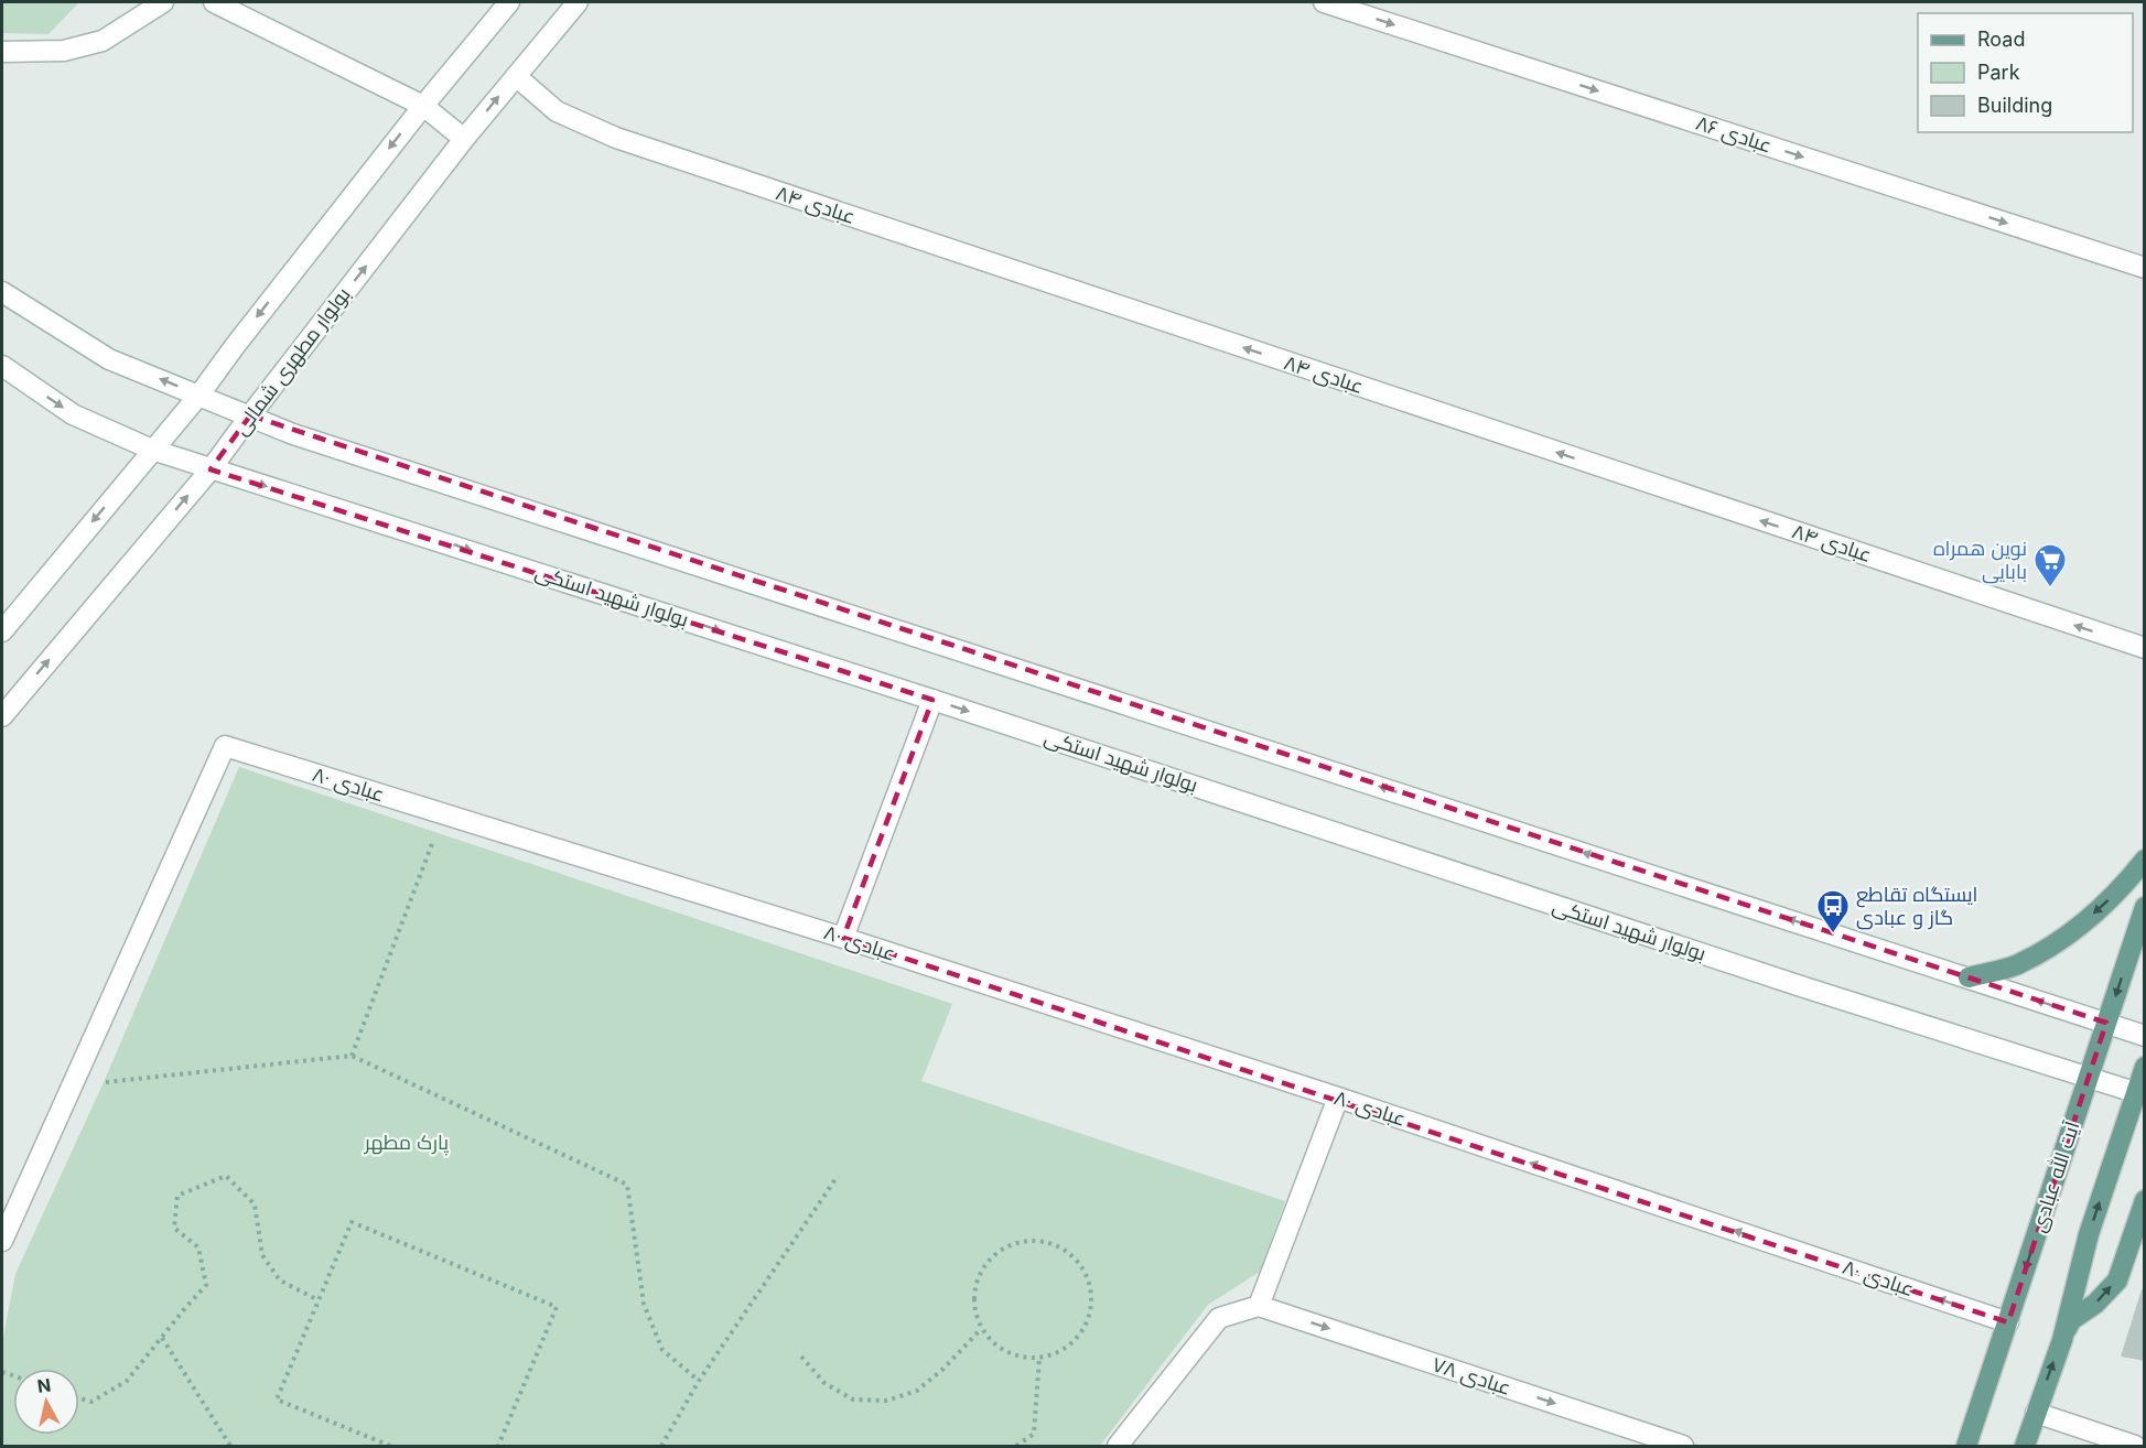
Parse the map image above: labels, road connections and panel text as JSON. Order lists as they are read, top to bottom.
{
  "streets": {
    "main road": ["آیت الله عبادی"],
    "street": [
      "عبادی ۸۶",
      "عبادی ۸۴",
      "بولوار مطهری شمالی",
      "بولوار شهید استکی",
      "عبادی ۸۰",
      "عبادی ۷۸"
    ]
  },
  "crossings": [
    ["عبادی ۸۴", "بولوار مطهری شمالی"],
    ["بولوار مطهری شمالی", "بولوار شهید استکی"],
    ["بولوار شهید استکی", "آیت الله عبادی"],
    ["عبادی ۸۰", "آیت الله عبادی"]
  ],
  "one_way": ["عبادی ۸۶", "عبادی ۸۴", "عبادی ۷۸"],
  "parks": ["پارک مطهر"],
  "places": {
    "supermarket": ["نوین همراه بابایی"],
    "bus stop": ["ایستگاه تقاطع گاز و عبادی"]
  },
  "legend": ["Road", "Park", "Building"],
  "north": "top"
}
